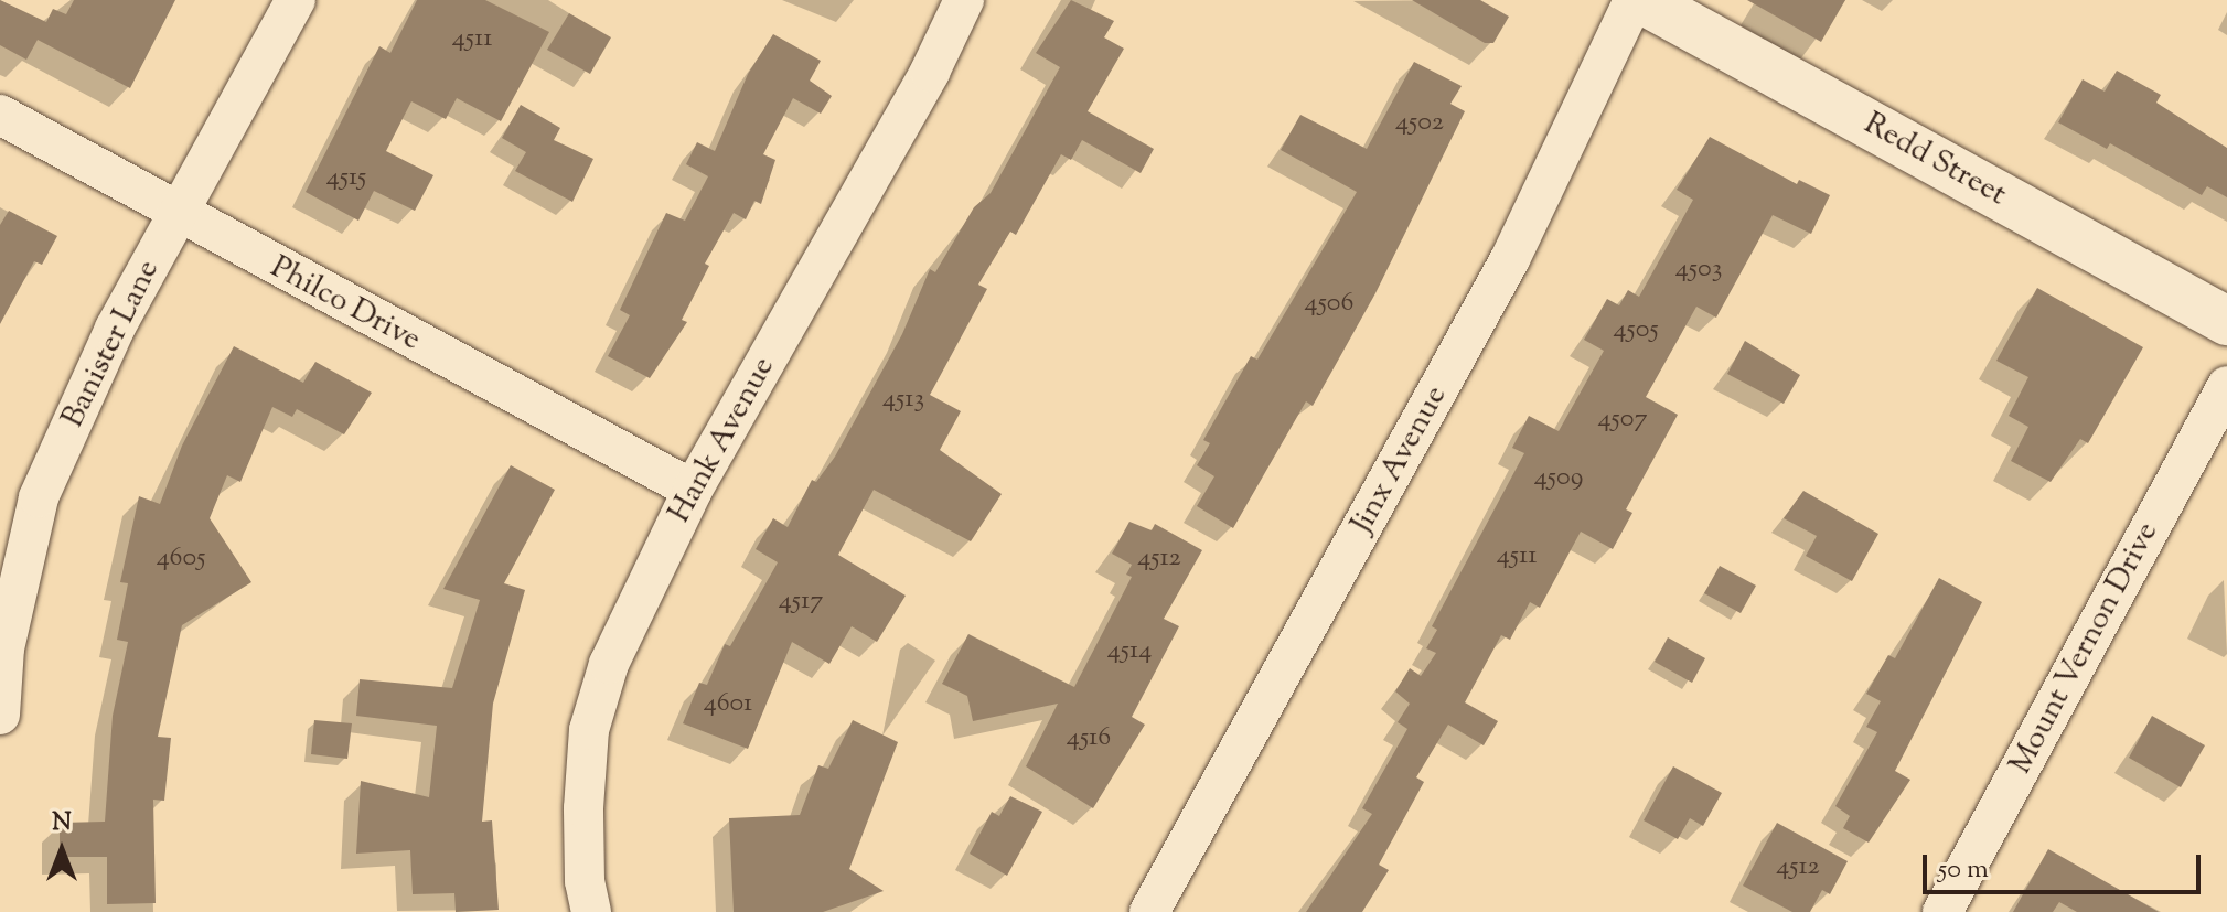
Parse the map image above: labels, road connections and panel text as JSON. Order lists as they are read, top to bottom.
{
  "streets": {
    "street": [
      "Redd Street",
      "Philco Drive",
      "Banister Lane",
      "Hank Avenue",
      "Jinx Avenue",
      "Mount Vernon Drive"
    ]
  },
  "crossings": [
    ["Philco Drive", "Banister Lane"],
    ["Philco Drive", "Hank Avenue"]
  ],
  "house_numbers": [
    "4511",
    "4502",
    "4515",
    "4503",
    "4506",
    "4505",
    "4513",
    "4507",
    "4509",
    "4511",
    "4605",
    "4512",
    "4517",
    "4514",
    "4601",
    "4516",
    "4512"
  ],
  "scale_bar": "50 m",
  "north": "top"
}
